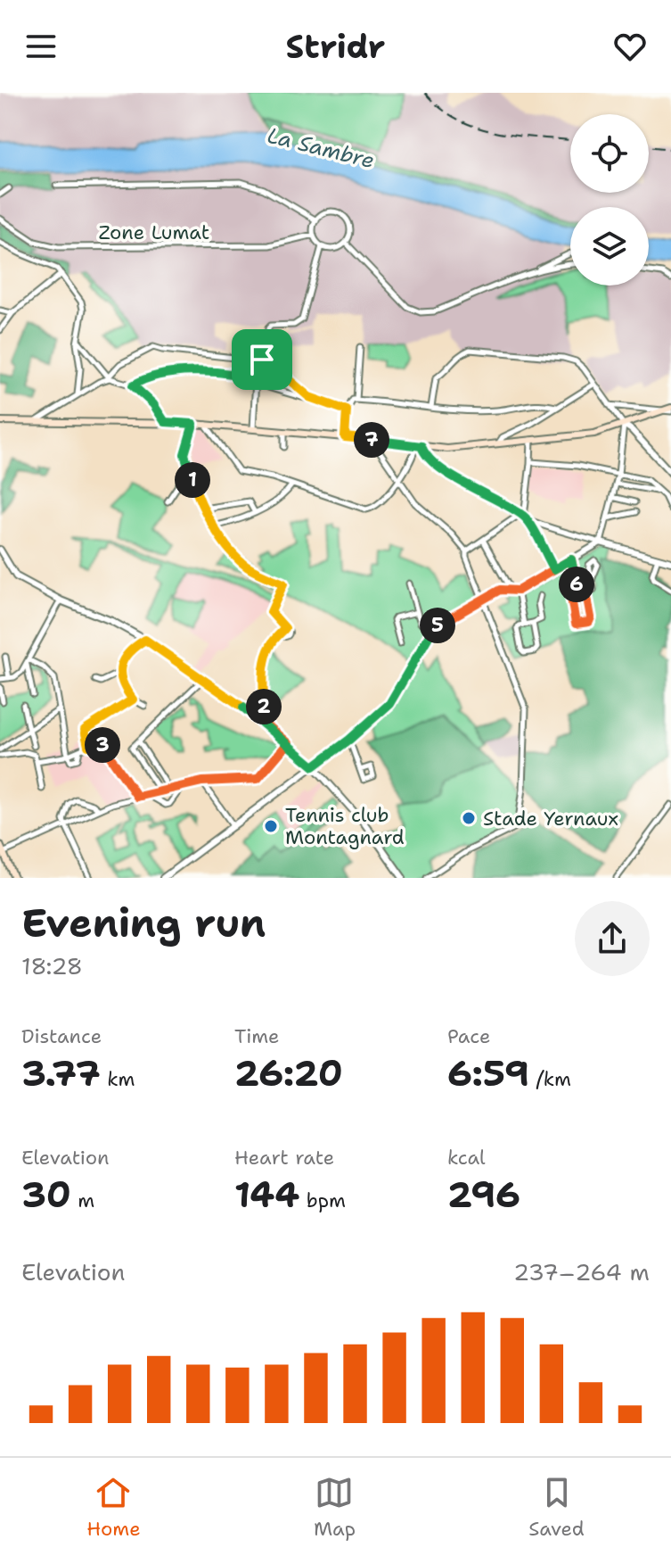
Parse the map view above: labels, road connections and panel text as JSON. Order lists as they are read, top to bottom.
{
  "streets": {
    "street": ["Zone Lumat"]
  },
  "water": ["La Sambre"],
  "places": ["Stade Yernaux", "Tennis club Montagnard"],
  "page": {
    "header": "Stridr",
    "pins": [
      "7",
      "1",
      "6",
      "5",
      "2",
      "3"
    ],
    "heading": ["Evening run", "18:28"],
    "stats": [
      ["Distance", "3.77 km"],
      ["Time", "26:20"],
      ["Pace", "6:59 /km"],
      ["Elevation", "30 m"],
      ["Heart rate", "144 bpm"],
      ["kcal", "296"]
    ],
    "chart": ["Elevation", "237–264 m"],
    "tabs": ["Home", "Map", "Saved"]
  }
}
